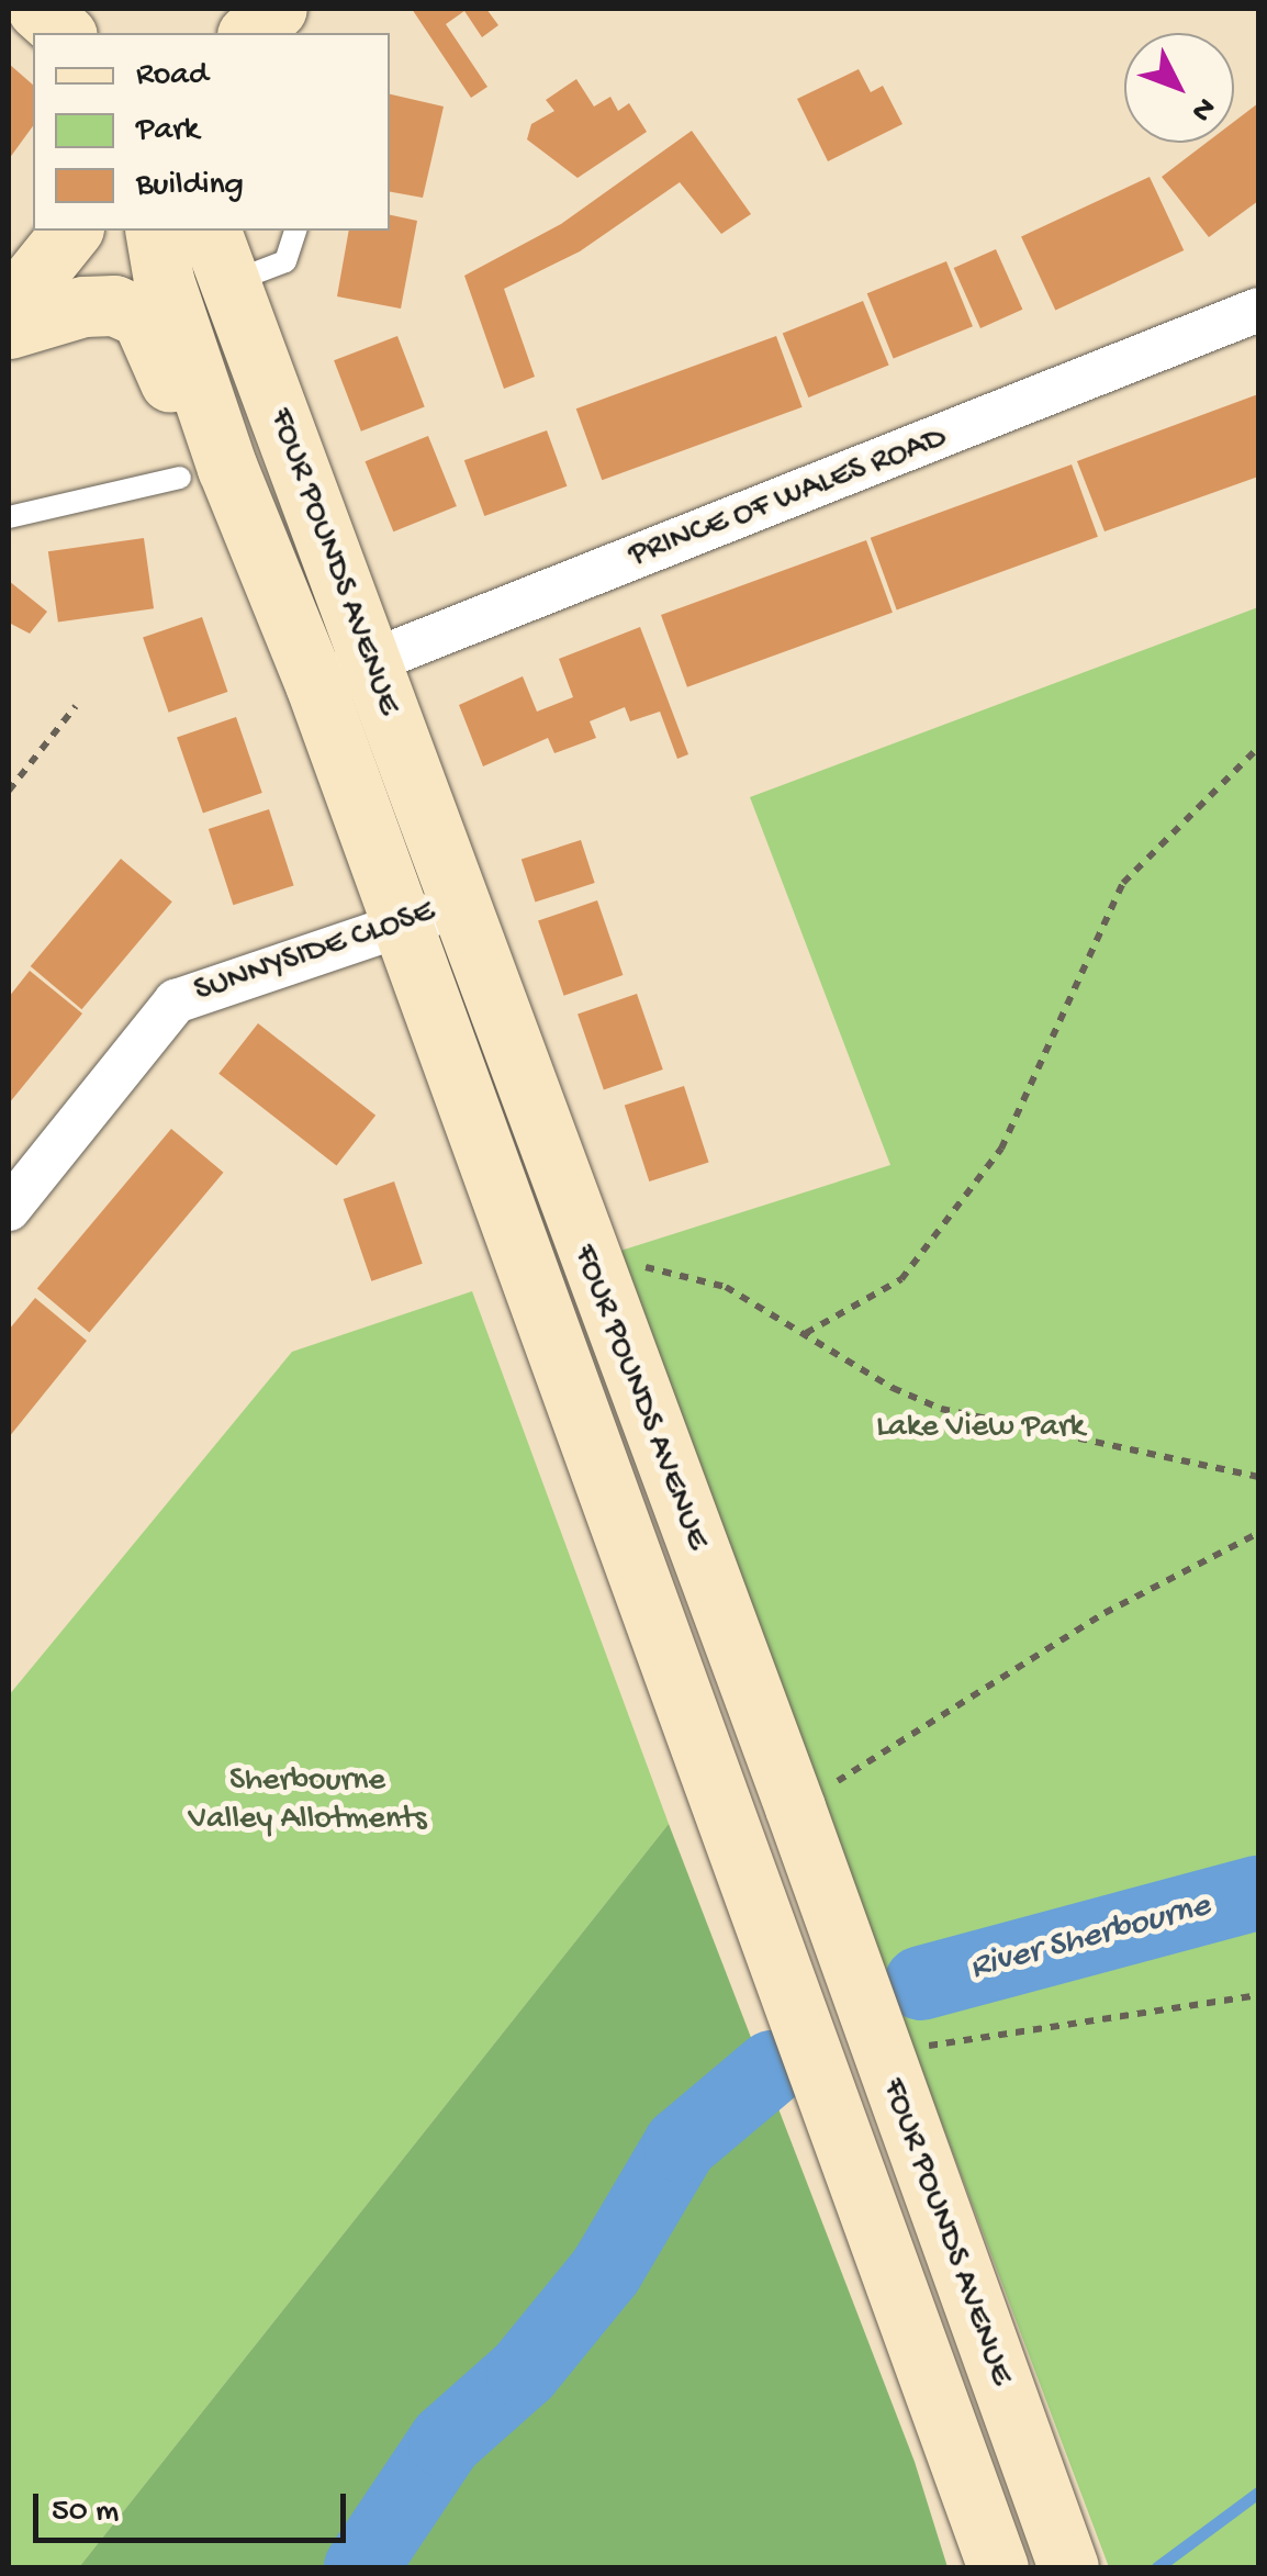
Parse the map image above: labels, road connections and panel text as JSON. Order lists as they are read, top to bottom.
{
  "streets": {
    "main road": ["FOUR POUNDS AVENUE"],
    "street": ["PRINCE OF WALES ROAD", "SUNNYSIDE CLOSE"]
  },
  "crossings": [
    ["PRINCE OF WALES ROAD", "FOUR POUNDS AVENUE"],
    ["FOUR POUNDS AVENUE", "SUNNYSIDE CLOSE"]
  ],
  "water": ["River Sherbourne"],
  "parks": ["Lake View Park", "Sherbourne Valley Allotments"],
  "legend": ["Road", "Park", "Building"],
  "scale_bar": "50 m",
  "north": "bottom right"
}
